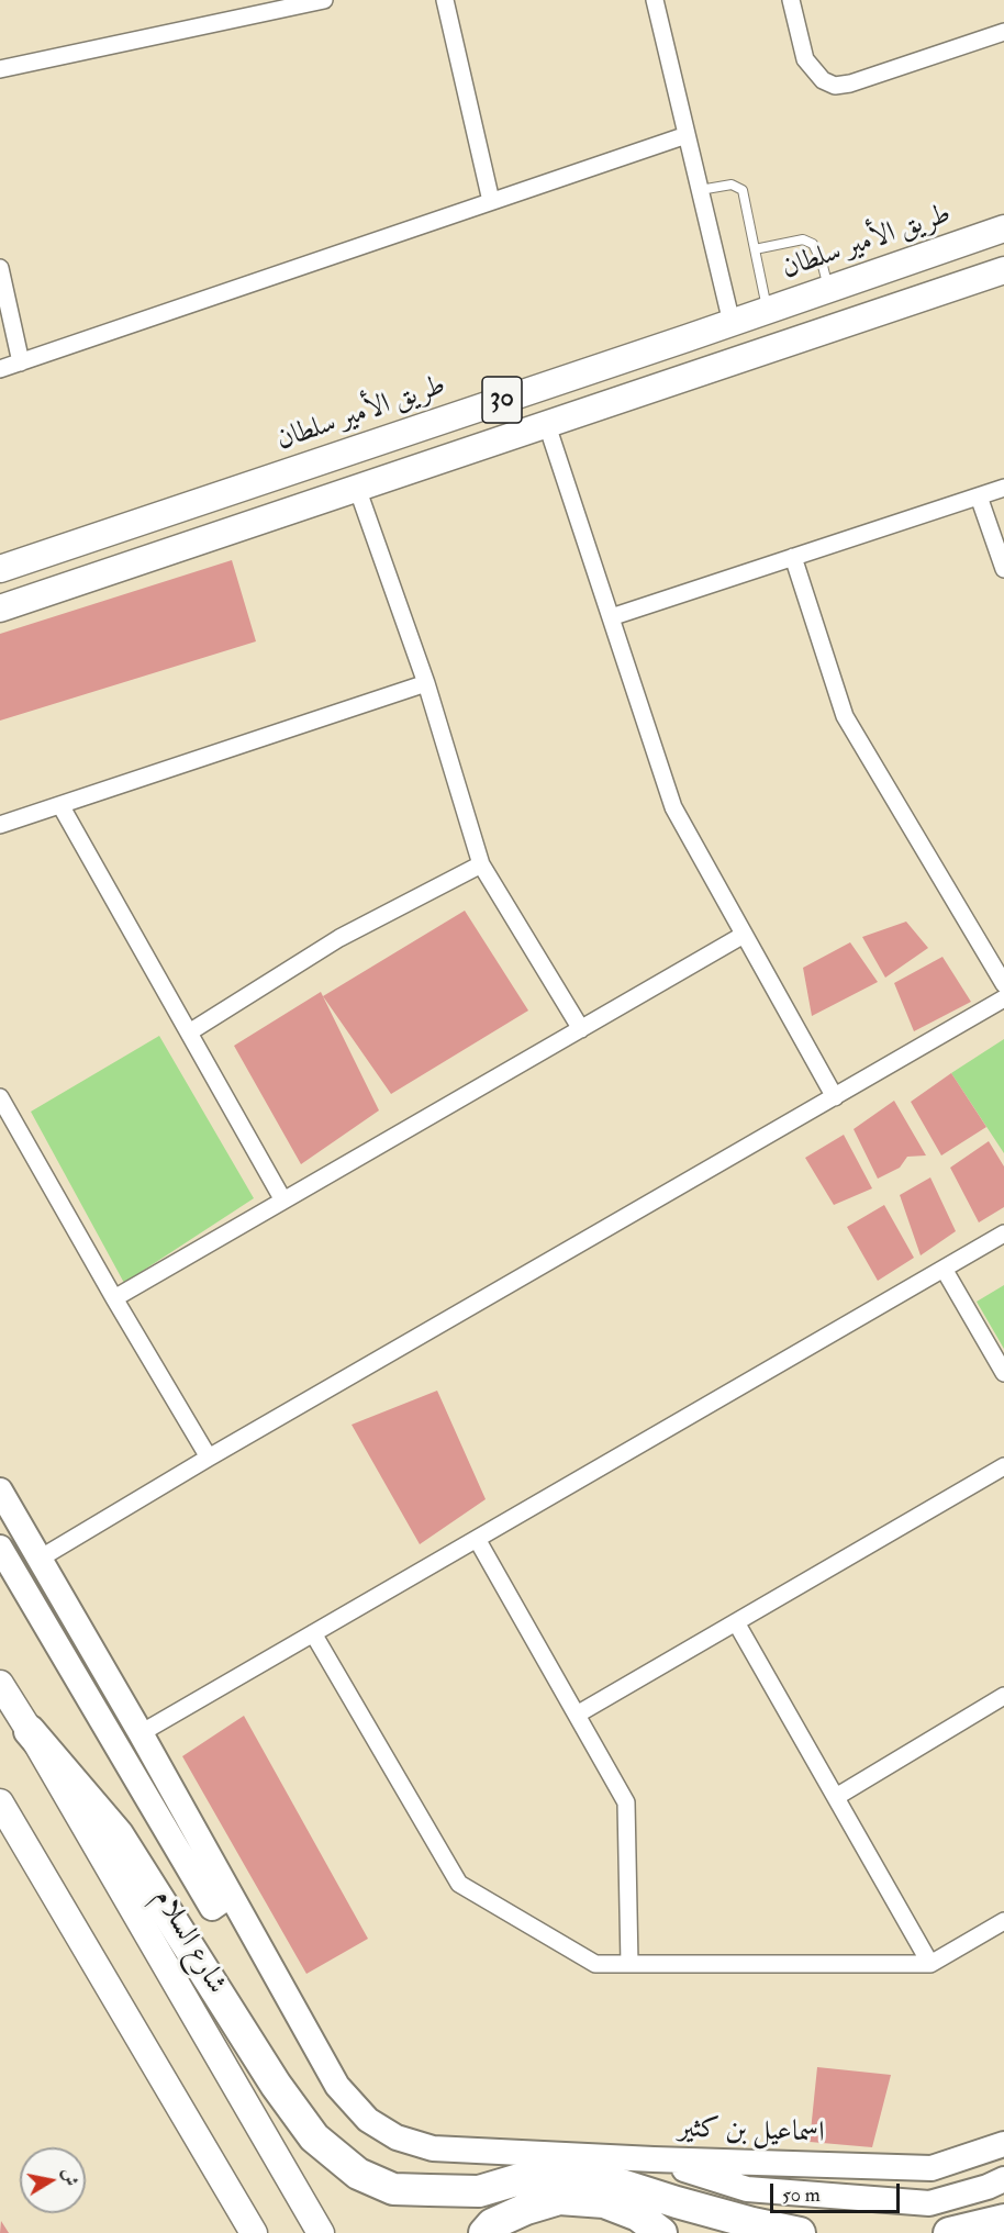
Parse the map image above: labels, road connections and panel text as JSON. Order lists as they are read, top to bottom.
{
  "streets": {
    "main road": [
      "طريق الأمير سلطان",
      "30",
      "شارع السلام",
      "اسماعيل بن كثير"
    ]
  },
  "scale_bar": "50 m",
  "north": "right"
}
